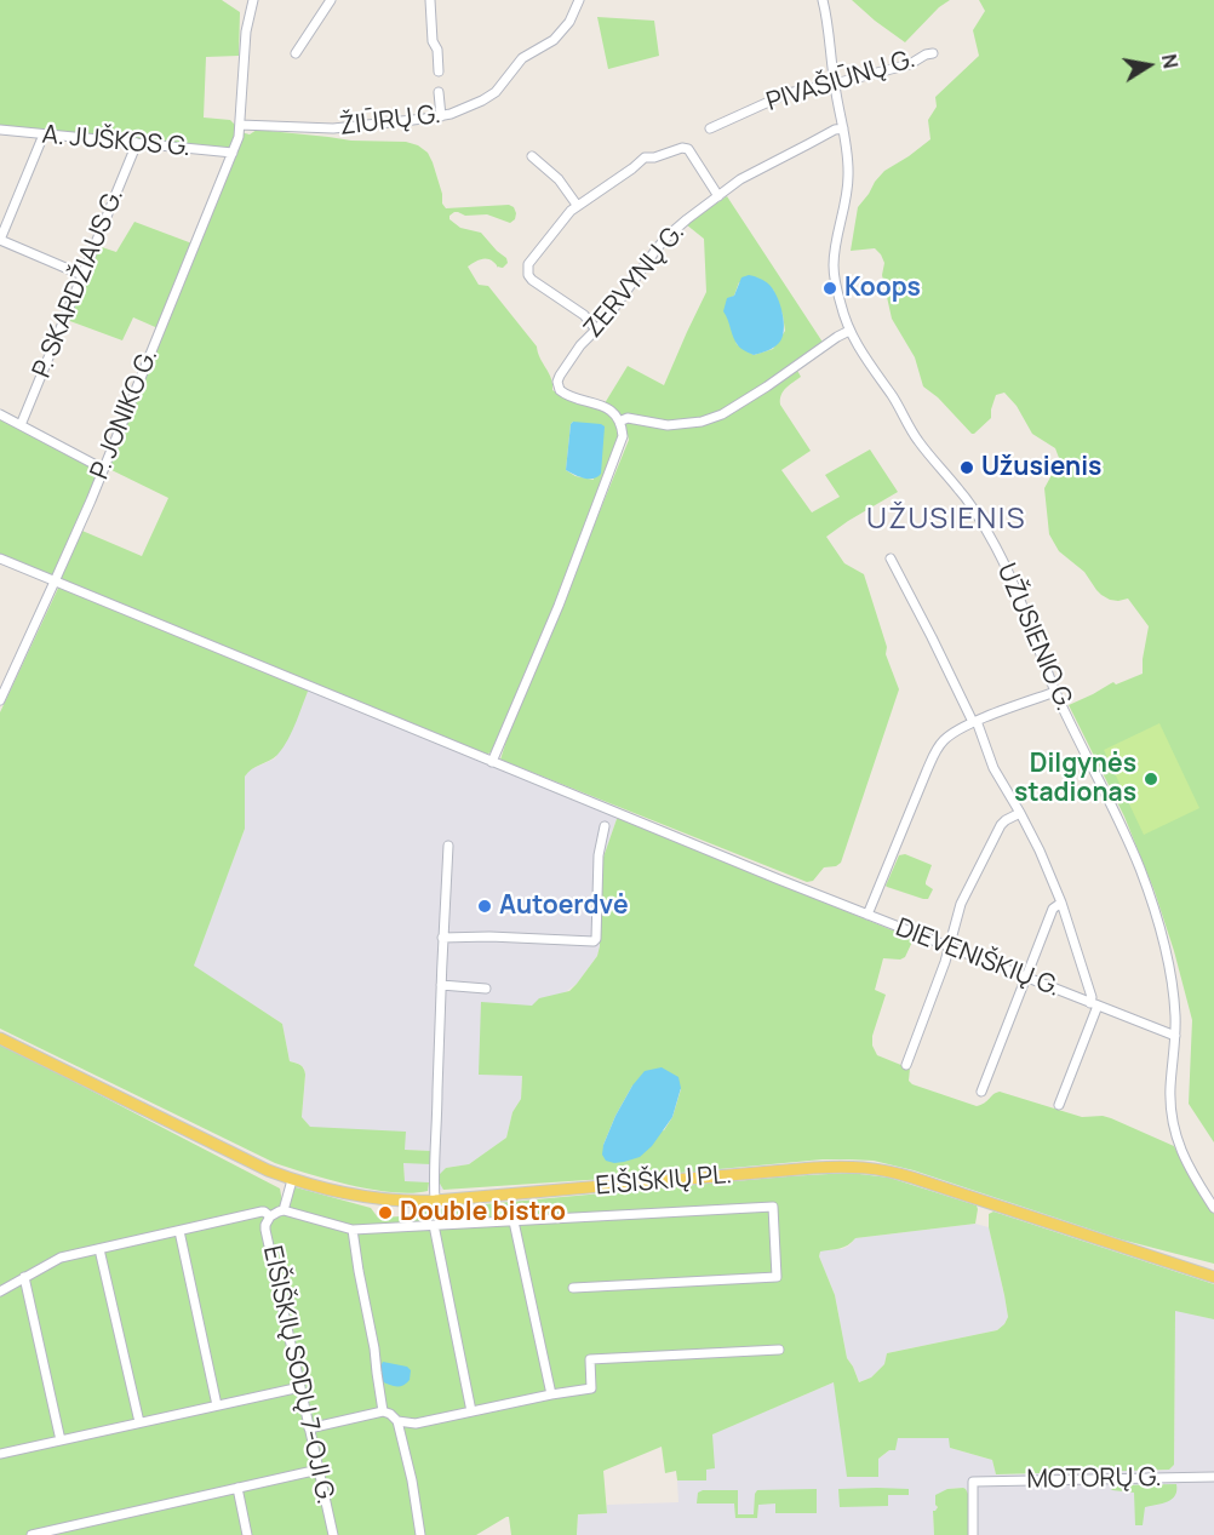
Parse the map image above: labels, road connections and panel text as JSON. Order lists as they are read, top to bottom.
{
  "streets": {
    "main road": ["EIŠIŠKIŲ PL."],
    "street": [
      "PIVAŠIŪNŲ G.",
      "ŽIŪRŲ G.",
      "A. JUŠKOS G.",
      "ZERVYNŲ G.",
      "P. SKARDŽIAUS G.",
      "P. JONIKO G.",
      "UŽUSIENIO G.",
      "DIEVENIŠKIŲ G.",
      "EIŠIŠKIŲ SODŲ 7-OJI G.",
      "MOTORŲ G."
    ]
  },
  "crossings": [
    ["PIVAŠIŪNŲ G.", "UŽUSIENIO G."],
    ["ŽIŪRŲ G.", "P. JONIKO G."],
    ["A. JUŠKOS G.", "P. SKARDŽIAUS G."],
    ["A. JUŠKOS G.", "P. JONIKO G."],
    ["ZERVYNŲ G.", "UŽUSIENIO G."],
    ["P. JONIKO G.", "DIEVENIŠKIŲ G."],
    ["UŽUSIENIO G.", "DIEVENIŠKIŲ G."]
  ],
  "districts": ["UŽUSIENIS"],
  "places": [
    "Koops",
    "Užusienis",
    "Dilgynės stadionas",
    "Autoerdvė",
    "Double bistro"
  ],
  "north": "right"
}
